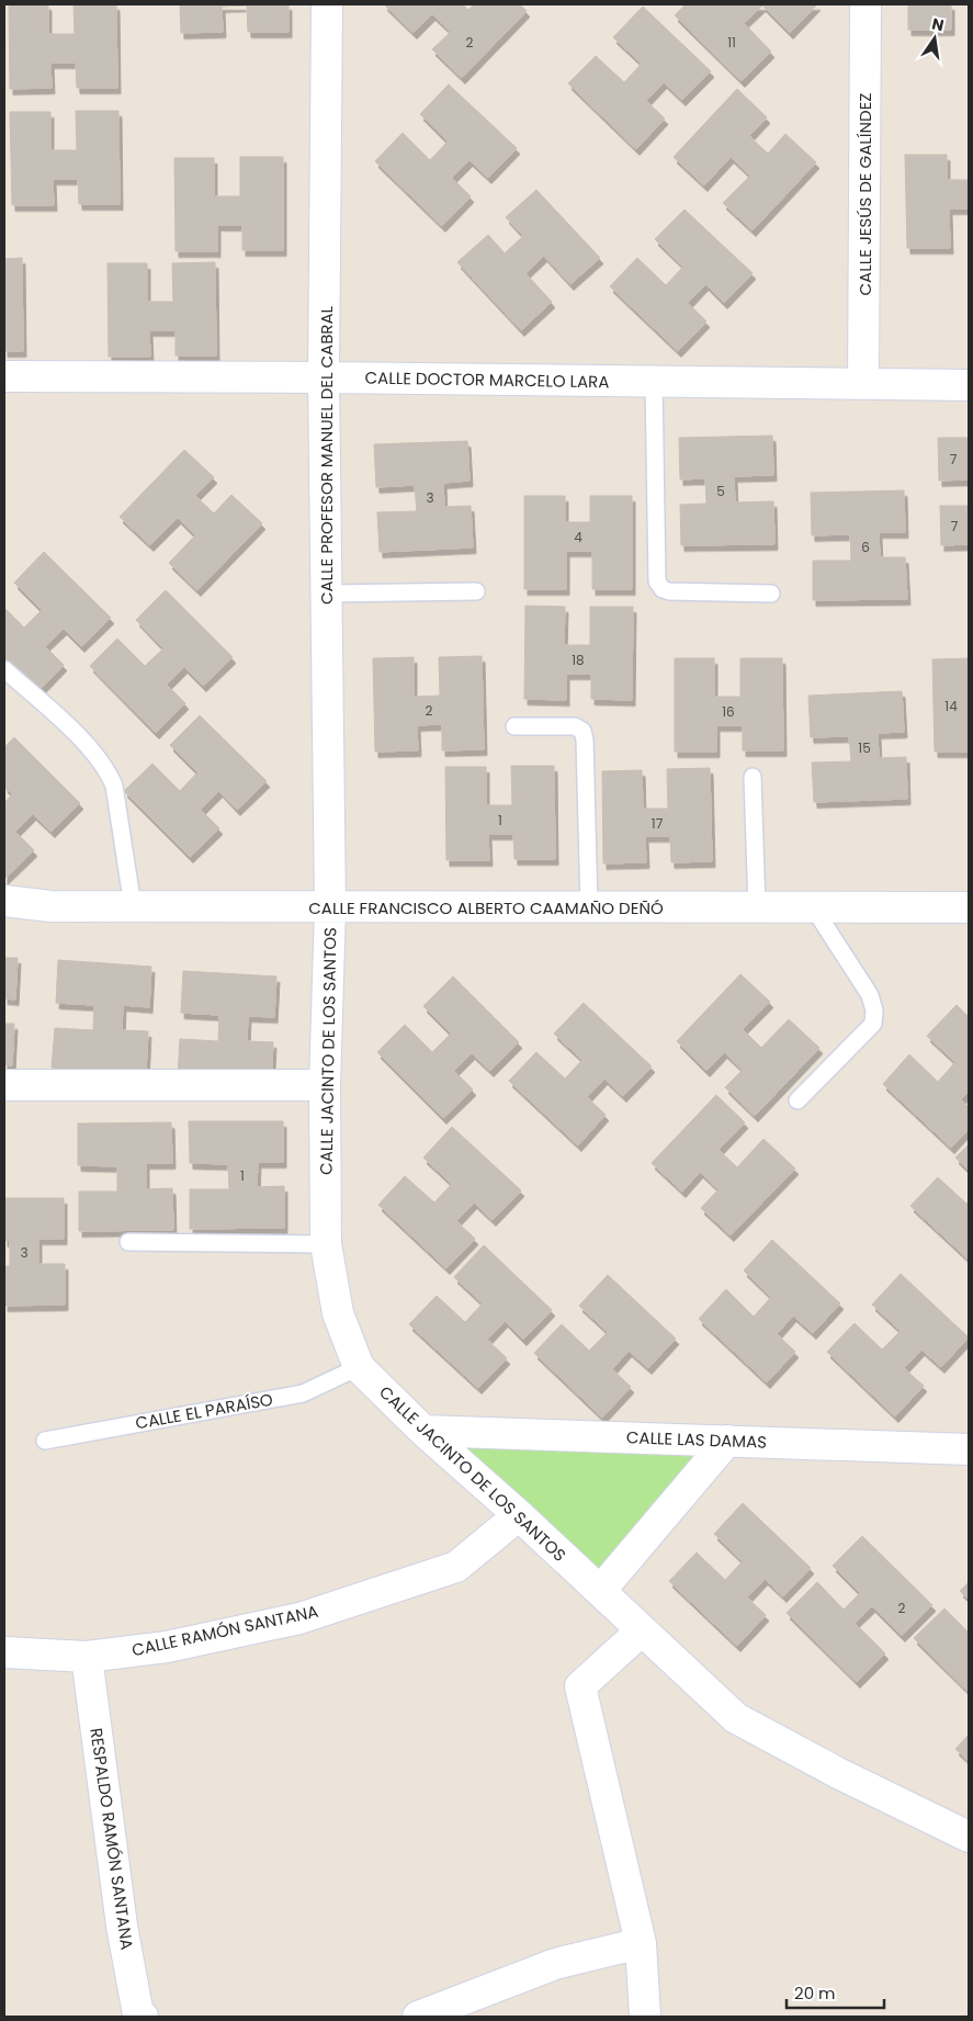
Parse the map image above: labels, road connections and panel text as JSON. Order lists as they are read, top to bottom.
{
  "streets": {
    "street": [
      "CALLE JESÚS DE GALÍNDEZ",
      "CALLE DOCTOR MARCELO LARA",
      "CALLE PROFESOR MANUEL DEL CABRAL",
      "CALLE FRANCISCO ALBERTO CAAMAÑO DEÑÓ",
      "CALLE JACINTO DE LOS SANTOS",
      "CALLE LAS DAMAS",
      "CALLE RAMÓN SANTANA",
      "RESPALDO RAMÓN SANTANA"
    ],
    "lane": ["CALLE EL PARAÍSO"]
  },
  "crossings": [
    ["CALLE JESÚS DE GALÍNDEZ", "CALLE DOCTOR MARCELO LARA"],
    ["CALLE DOCTOR MARCELO LARA", "CALLE PROFESOR MANUEL DEL CABRAL"],
    ["CALLE PROFESOR MANUEL DEL CABRAL", "CALLE FRANCISCO ALBERTO CAAMAÑO DEÑÓ"],
    ["CALLE PROFESOR MANUEL DEL CABRAL", "CALLE JACINTO DE LOS SANTOS"],
    ["CALLE FRANCISCO ALBERTO CAAMAÑO DEÑÓ", "CALLE JACINTO DE LOS SANTOS"],
    ["CALLE JACINTO DE LOS SANTOS", "CALLE EL PARAÍSO"],
    ["CALLE JACINTO DE LOS SANTOS", "CALLE LAS DAMAS"],
    ["CALLE JACINTO DE LOS SANTOS", "CALLE RAMÓN SANTANA"],
    ["CALLE RAMÓN SANTANA", "RESPALDO RAMÓN SANTANA"]
  ],
  "house_numbers": [
    "2",
    "11",
    "7",
    "5",
    "3",
    "7",
    "4",
    "6",
    "18",
    "14",
    "2",
    "16",
    "15",
    "1",
    "17",
    "1",
    "3",
    "2"
  ],
  "scale_bar": "20 m",
  "north": "top"
}
